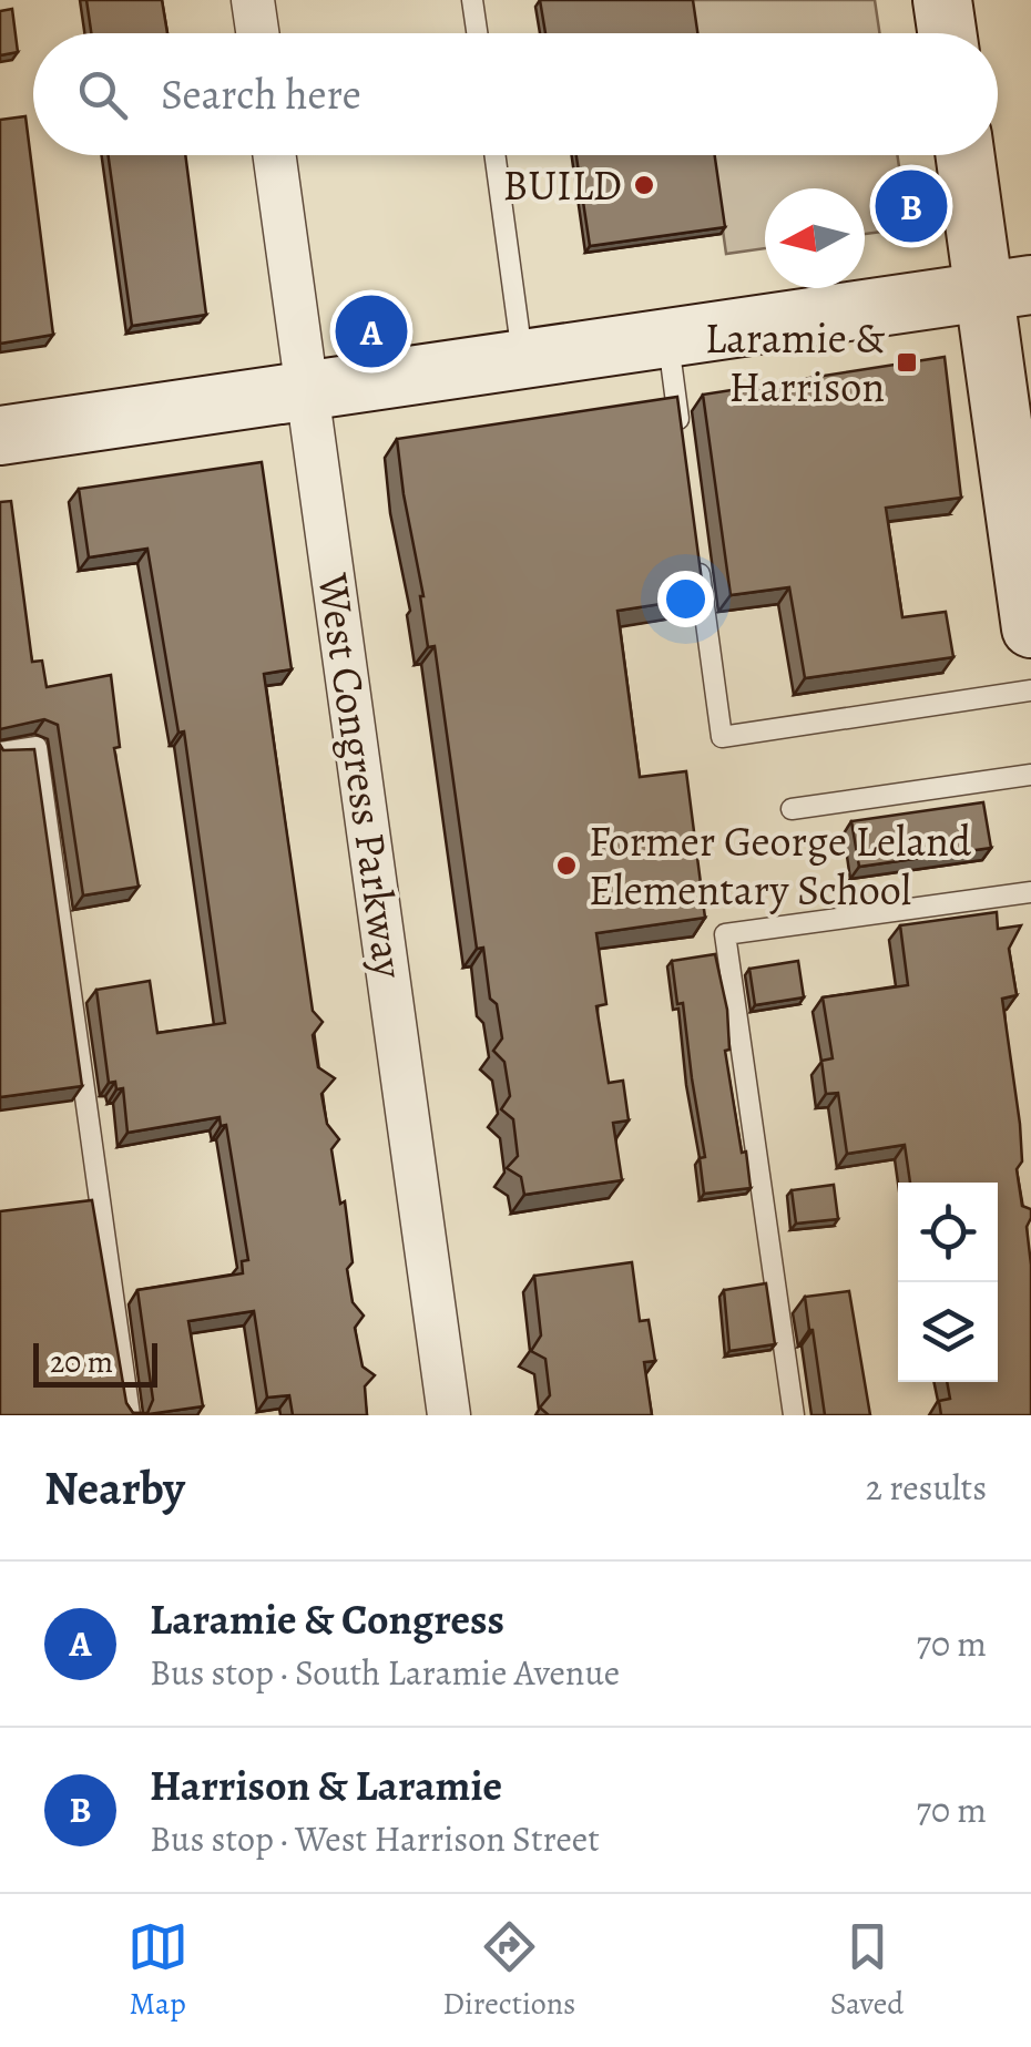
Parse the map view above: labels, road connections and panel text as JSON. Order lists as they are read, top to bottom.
{
  "streets": {
    "street": ["West Congress Parkway"]
  },
  "places": {
    "other": ["BUILD", "Former George Leland Elementary School"],
    "transit": ["Laramie & Harrison"]
  },
  "scale_bar": "20 m",
  "north": "left",
  "page": {
    "search": "Search here",
    "pins": ["B", "A"],
    "scale": "20 m",
    "heading": ["Nearby", "2 results"],
    "list": [
      {
        "mark": "A",
        "name": "Laramie & Congress",
        "note": "Bus stop · South Laramie Avenue",
        "value": "70 m"
      },
      {
        "mark": "B",
        "name": "Harrison & Laramie",
        "note": "Bus stop · West Harrison Street",
        "value": "70 m"
      }
    ],
    "nav": ["Map", "Directions", "Saved"]
  }
}
